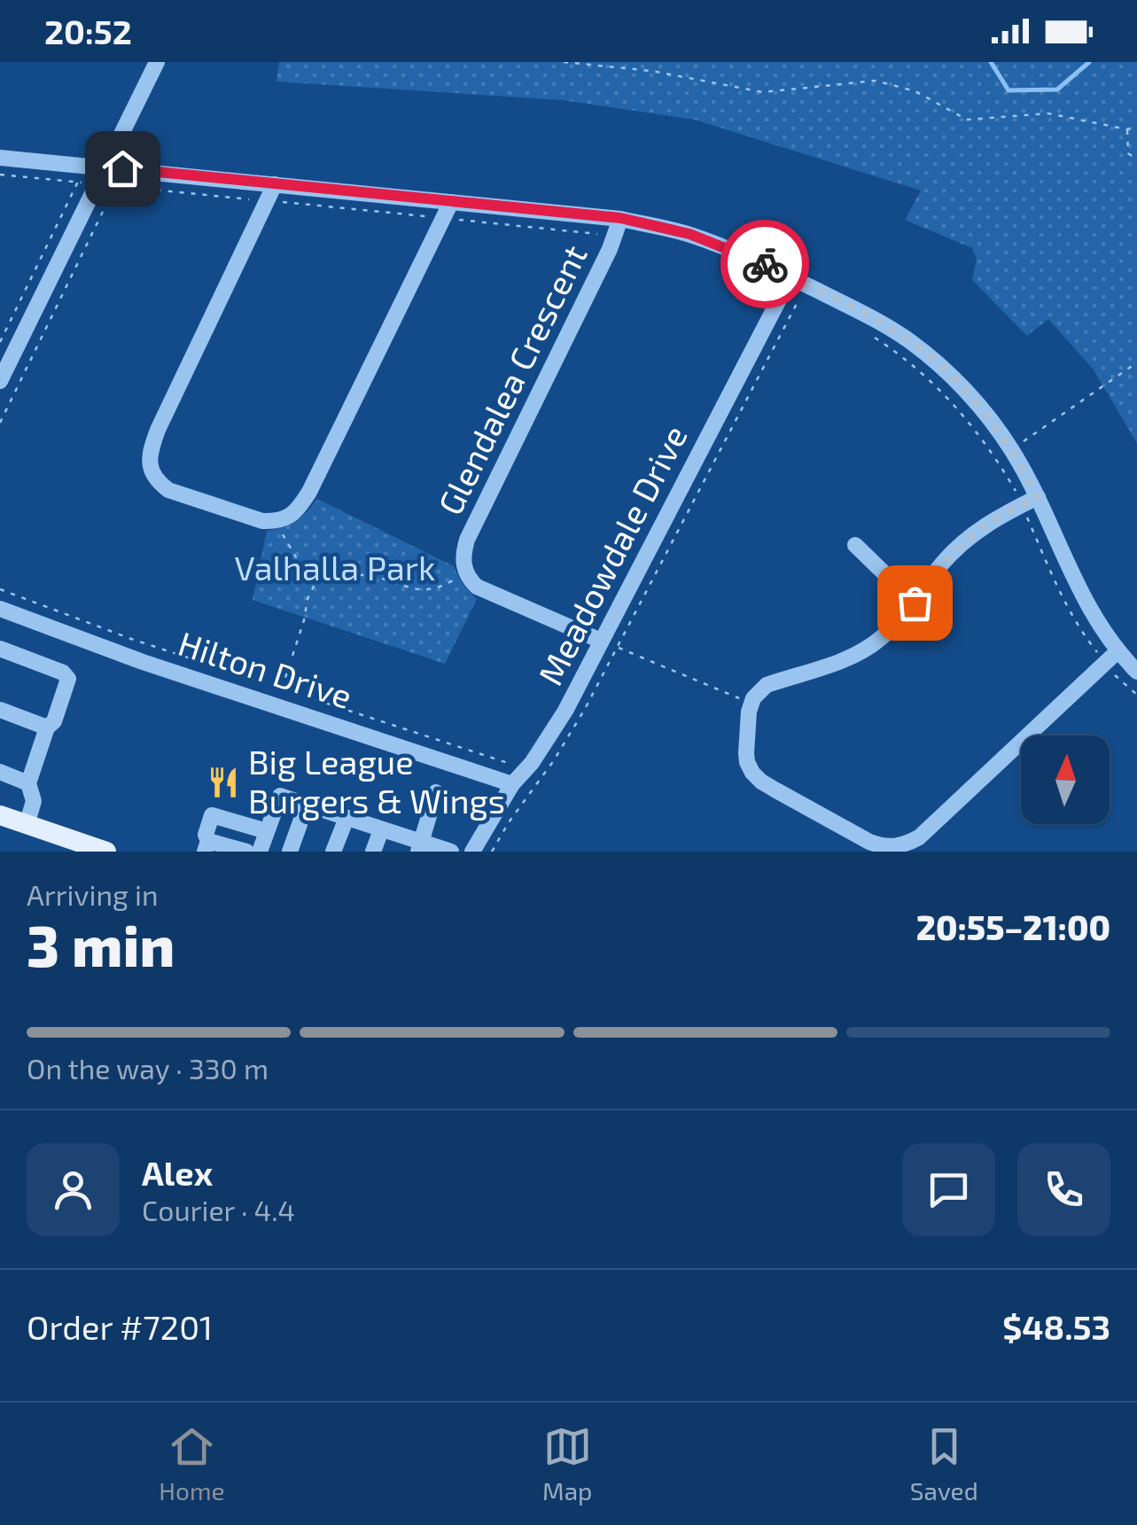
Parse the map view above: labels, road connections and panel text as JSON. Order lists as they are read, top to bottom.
{
  "streets": {
    "street": ["Glendalea Crescent", "Meadowdale Drive", "Hilton Drive"]
  },
  "crossings": [
    ["Meadowdale Drive", "Hilton Drive"]
  ],
  "parks": ["Valhalla Park"],
  "places": {
    "restaurant": ["Big League Burgers & Wings"]
  },
  "north": "top",
  "page": {
    "status": "20:52",
    "heading": ["3 min", "Arriving in", "20:55–21:00"],
    "panel": [
      "Alex",
      "Courier · 4.4",
      "Order #7201",
      "$48.53"
    ],
    "bar": "On the way · 330 m",
    "tabs": ["Home", "Map", "Saved"]
  }
}
